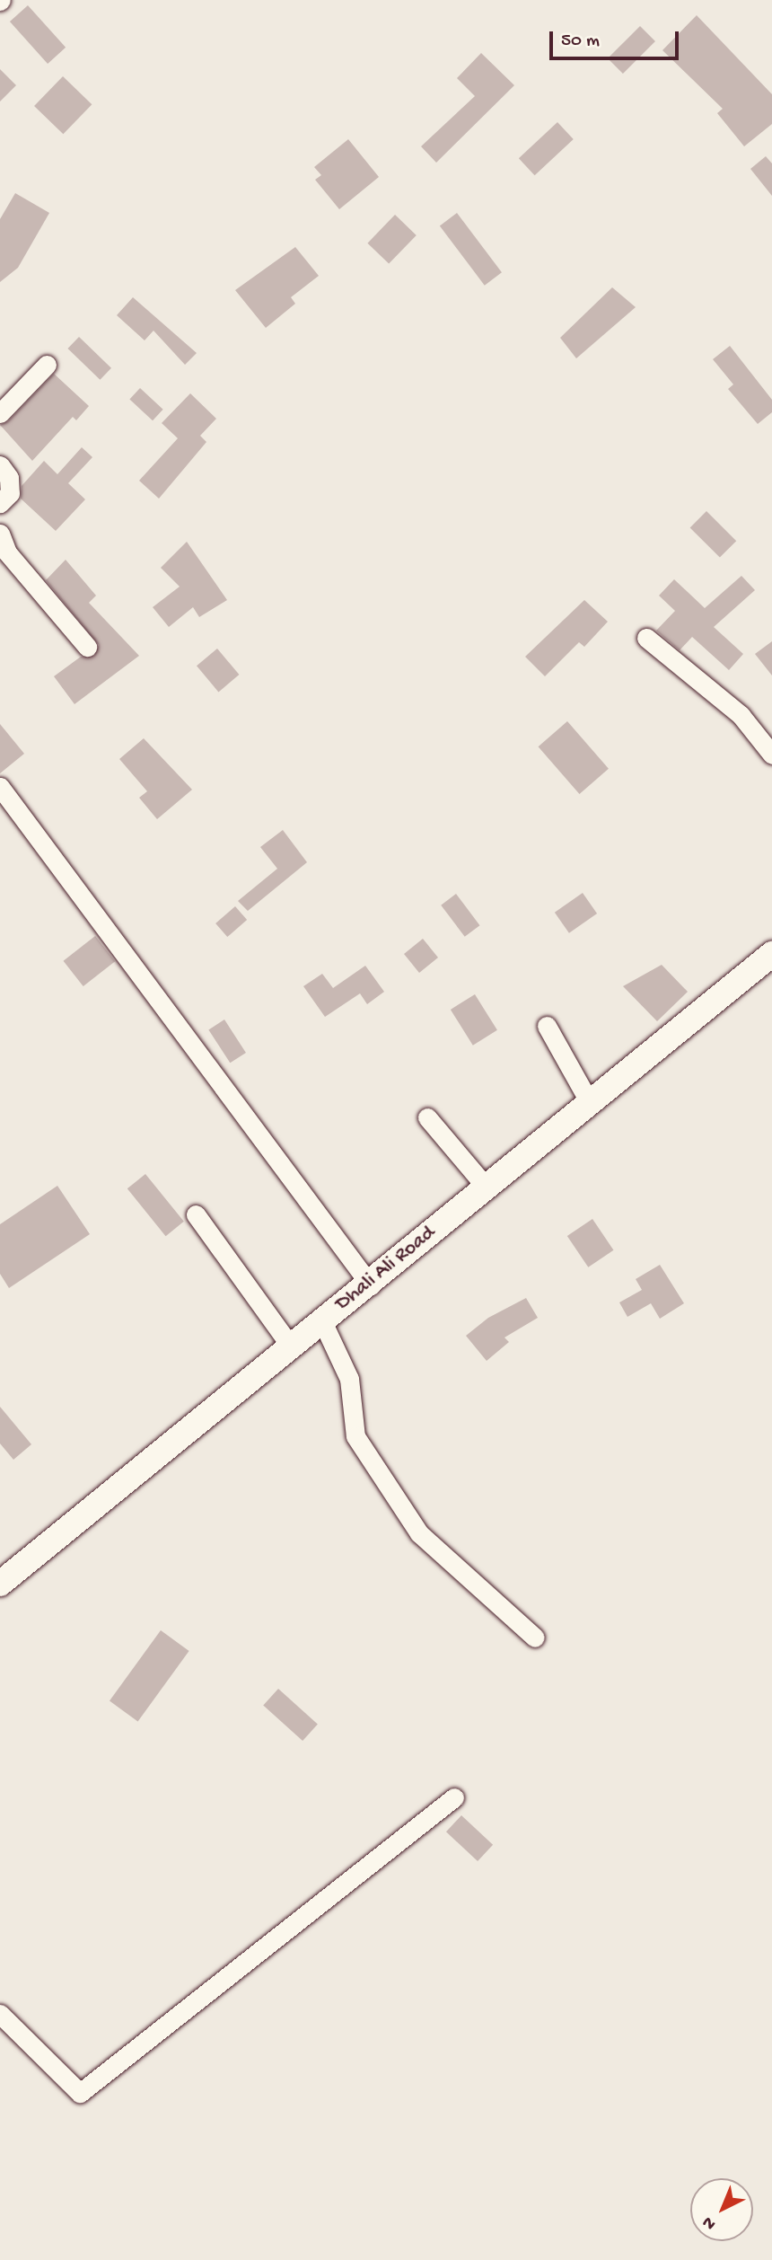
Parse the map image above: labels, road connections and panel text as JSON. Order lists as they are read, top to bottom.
{
  "streets": {
    "street": ["Dhali Ali Road"]
  },
  "scale_bar": "50 m",
  "north": "bottom left"
}
